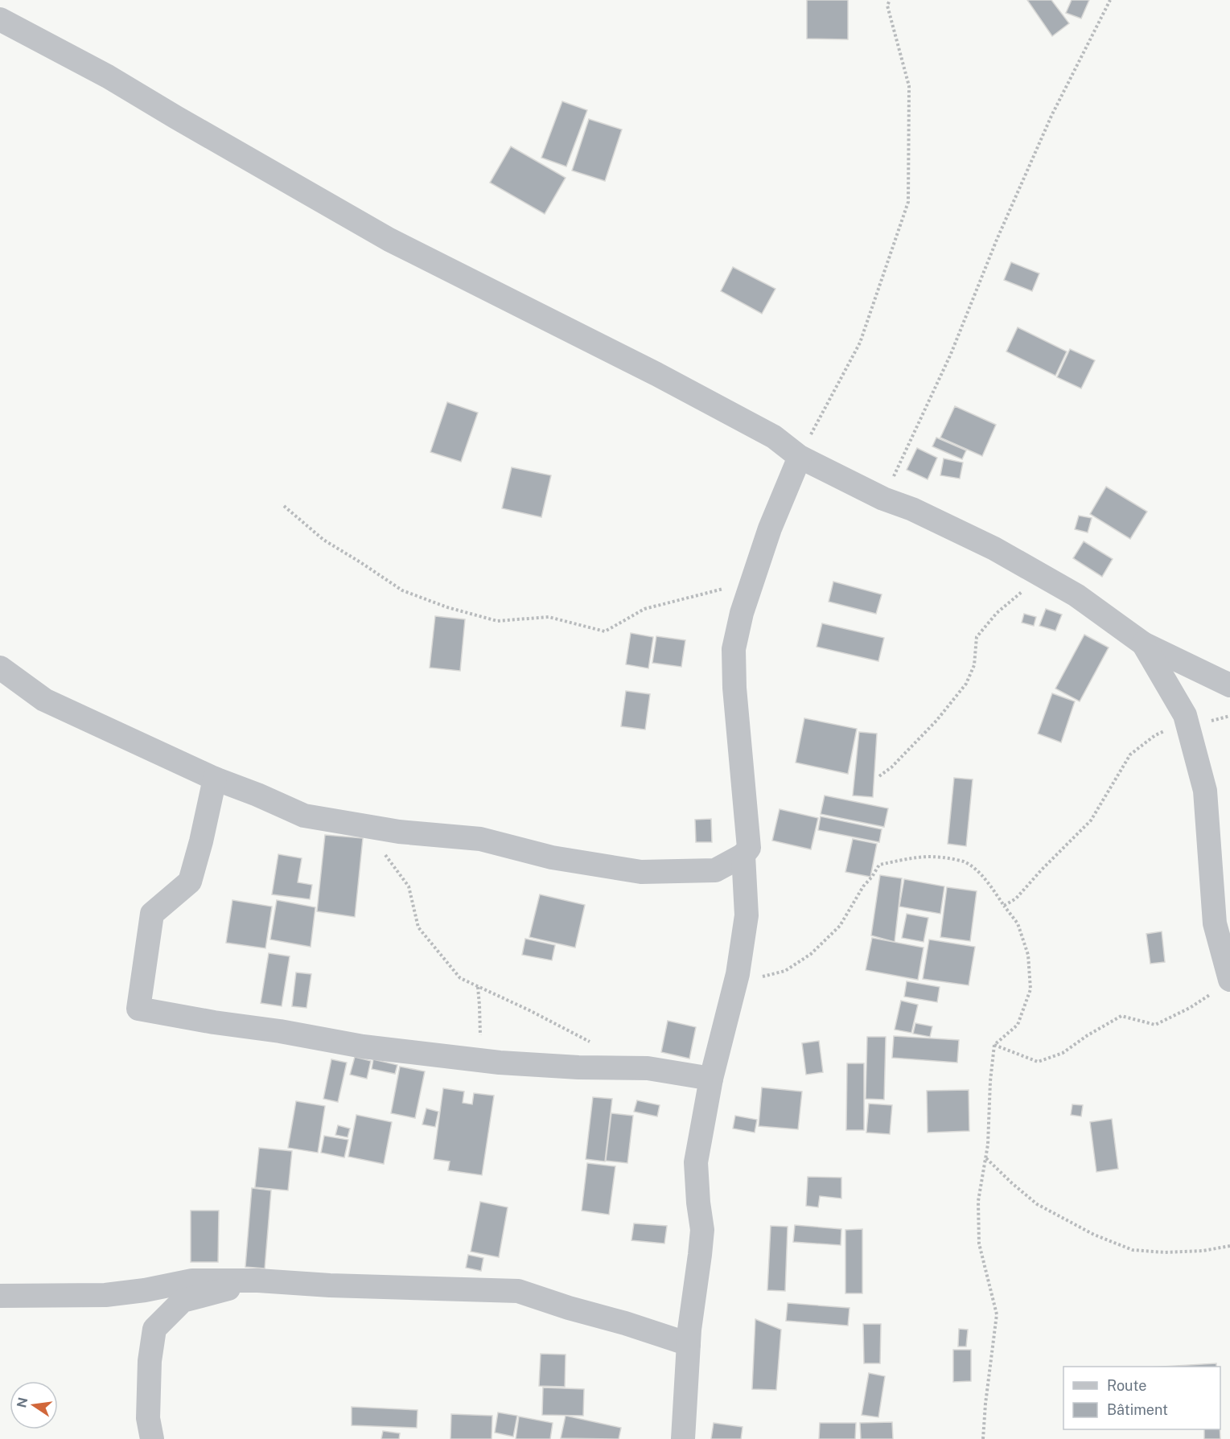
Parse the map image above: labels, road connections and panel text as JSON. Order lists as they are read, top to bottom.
{
  "legend": ["Route", "Bâtiment"],
  "north": "left"
}
